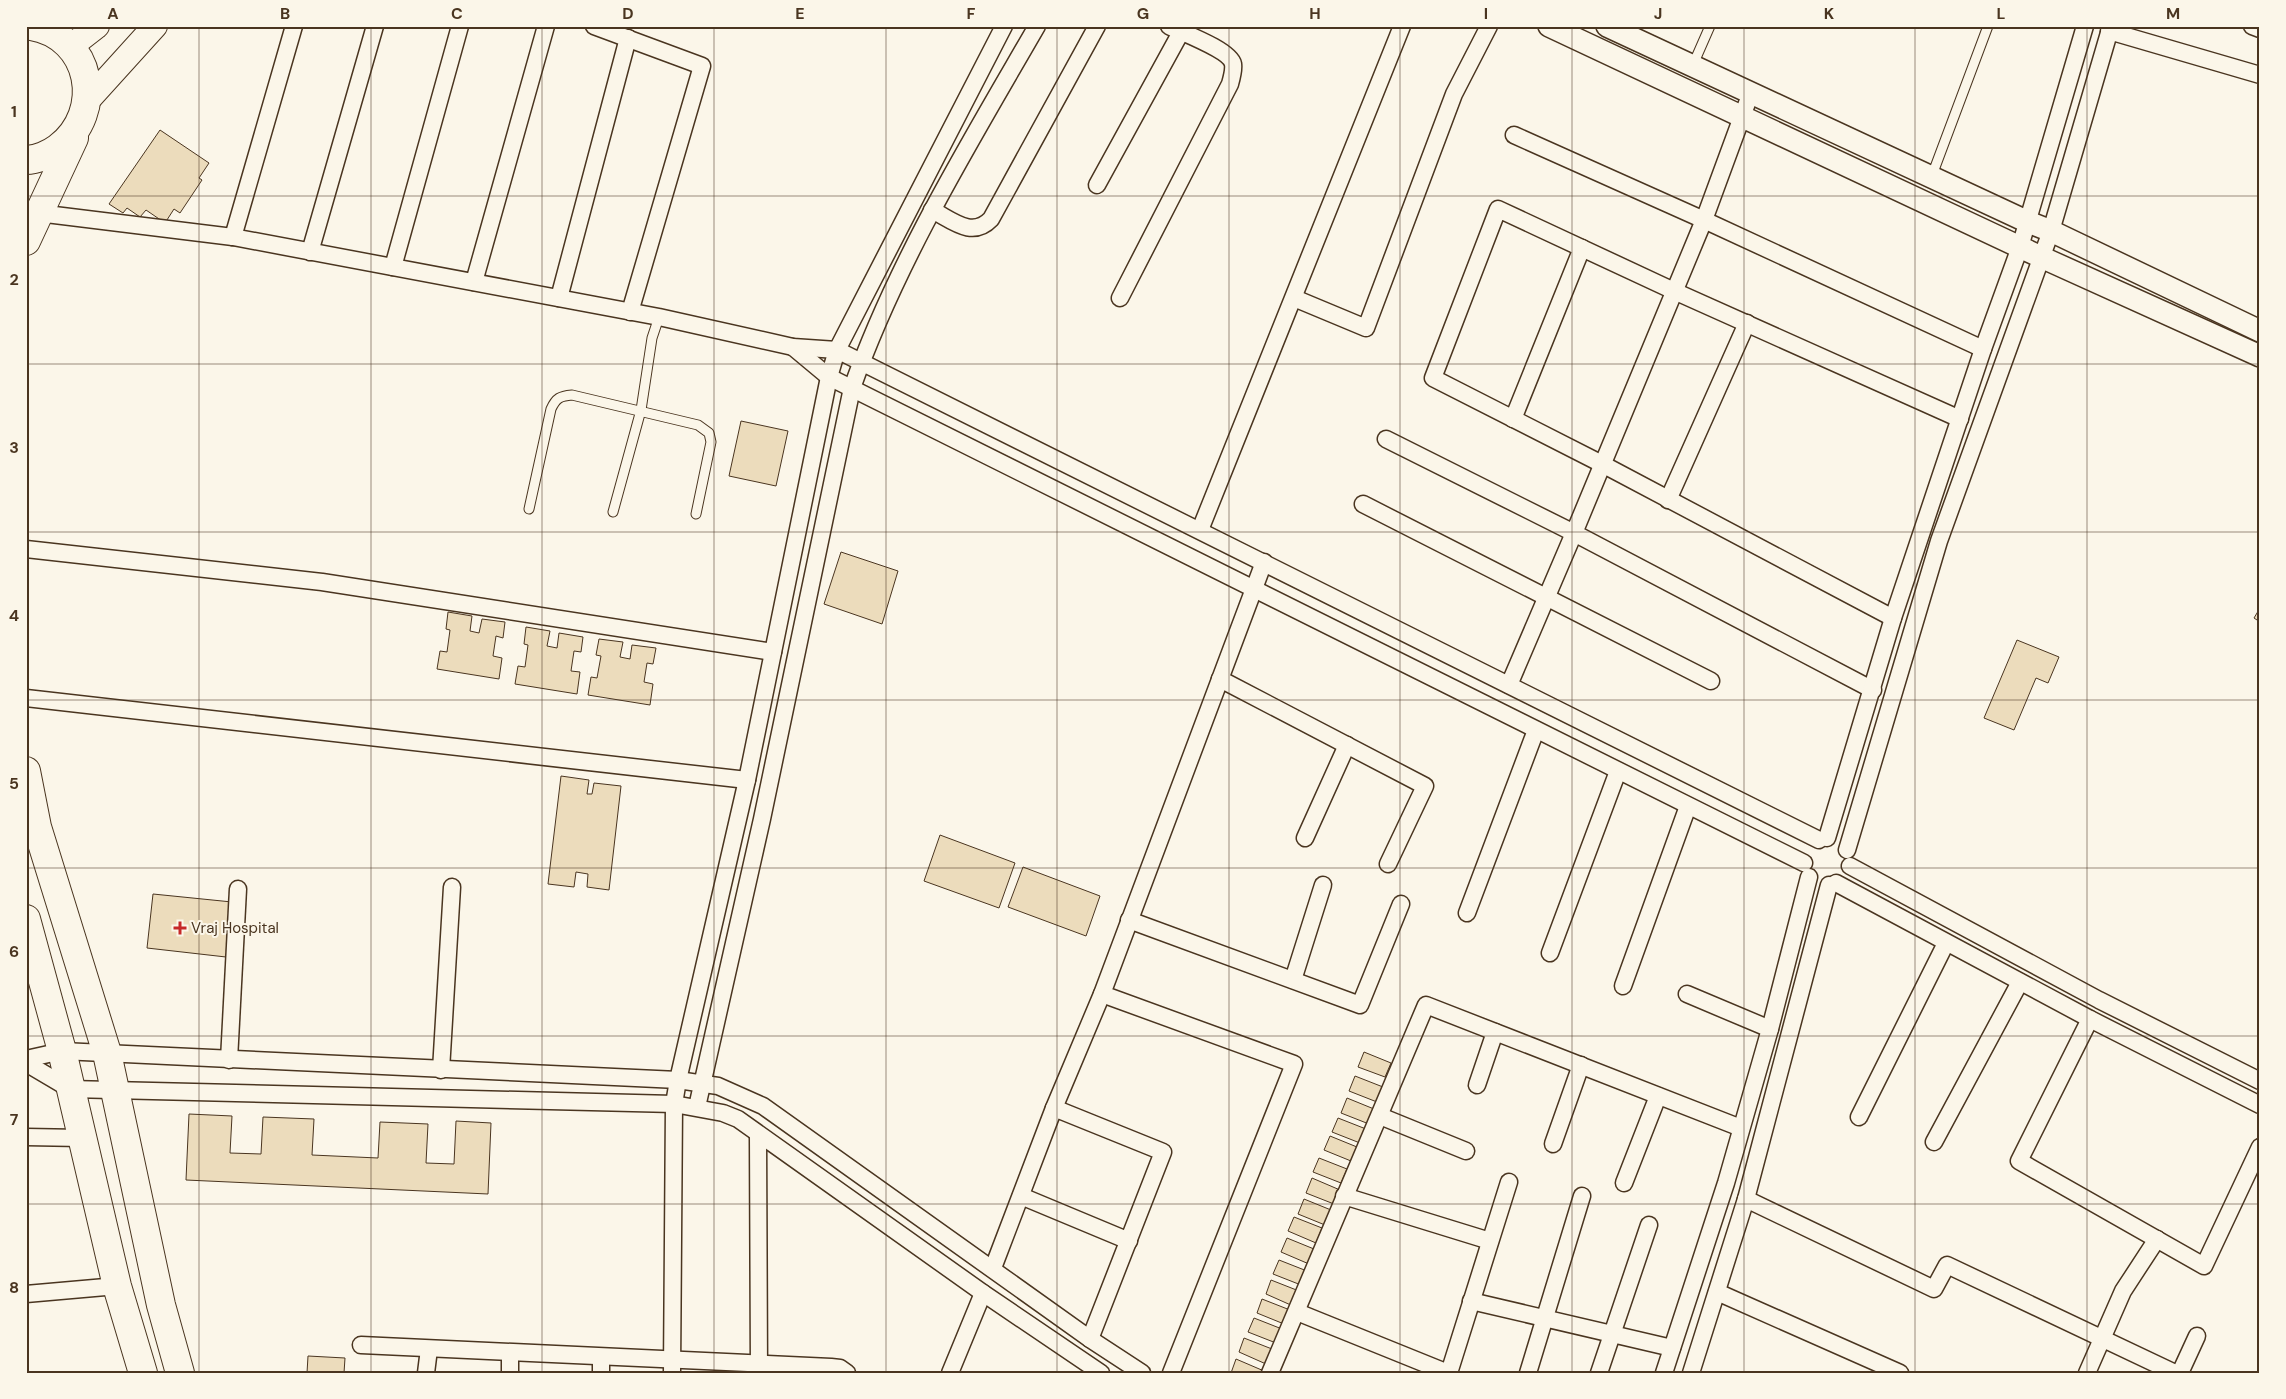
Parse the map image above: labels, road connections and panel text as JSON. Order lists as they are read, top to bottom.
{
  "places": {
    "health": ["Vraj Hospital"]
  },
  "grid": {
    "columns": [
      "A",
      "B",
      "C",
      "D",
      "E",
      "F",
      "G",
      "H",
      "I",
      "J",
      "K",
      "L",
      "M"
    ],
    "rows": [
      "1",
      "2",
      "3",
      "4",
      "5",
      "6",
      "7",
      "8"
    ]
  }
}
